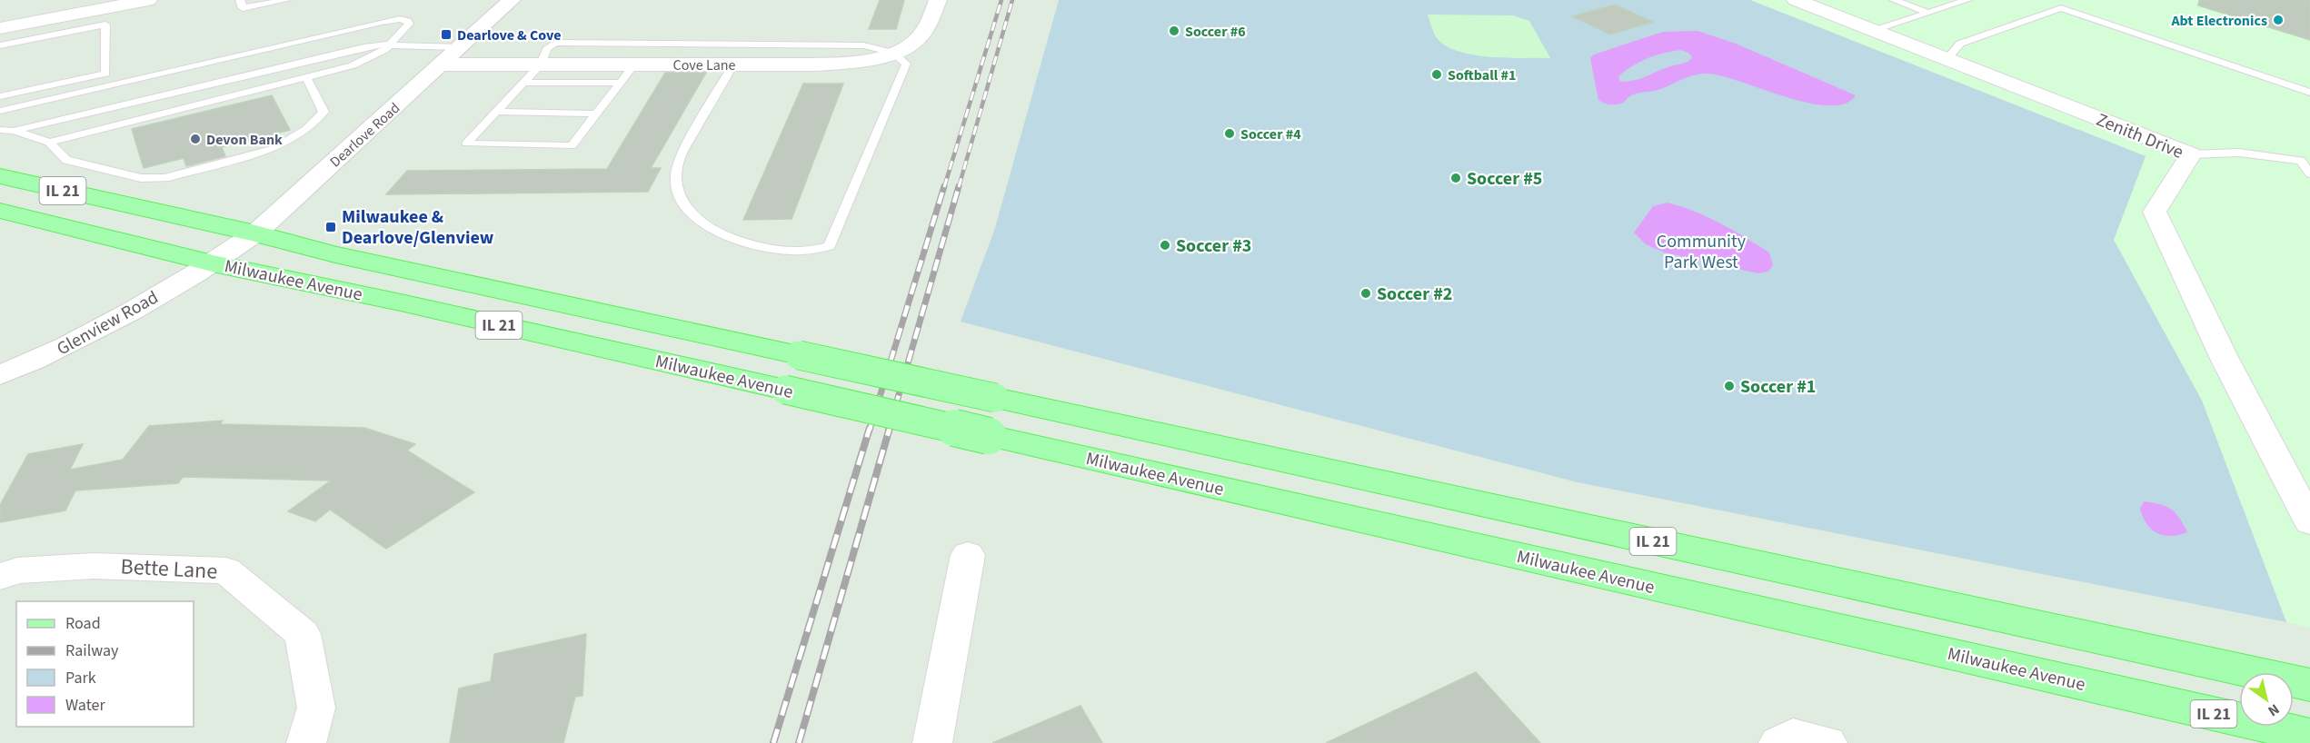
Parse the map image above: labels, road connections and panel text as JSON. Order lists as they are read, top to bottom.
{
  "streets": {
    "main road": [
      "Dearlove Road",
      "IL 21",
      "Milwaukee Avenue",
      "Glenview Road"
    ],
    "street": ["Cove Lane", "Zenith Drive", "Bette Lane"]
  },
  "crossings": [
    ["Cove Lane", "Dearlove Road"],
    ["Dearlove Road", "Milwaukee Avenue"],
    ["Dearlove Road", "Glenview Road"],
    ["Milwaukee Avenue", "Glenview Road"]
  ],
  "parks": ["Community Park West"],
  "places": {
    "other": [
      "Abt Electronics",
      "Soccer #6",
      "Softball #1",
      "Soccer #4",
      "Devon Bank",
      "Soccer #5",
      "Soccer #3",
      "Soccer #2",
      "Soccer #1"
    ],
    "transit": ["Dearlove & Cove", "Milwaukee & Dearlove/Glenview"]
  },
  "legend": [
    "Road",
    "Railway",
    "Park",
    "Water"
  ],
  "north": "bottom right"
}
